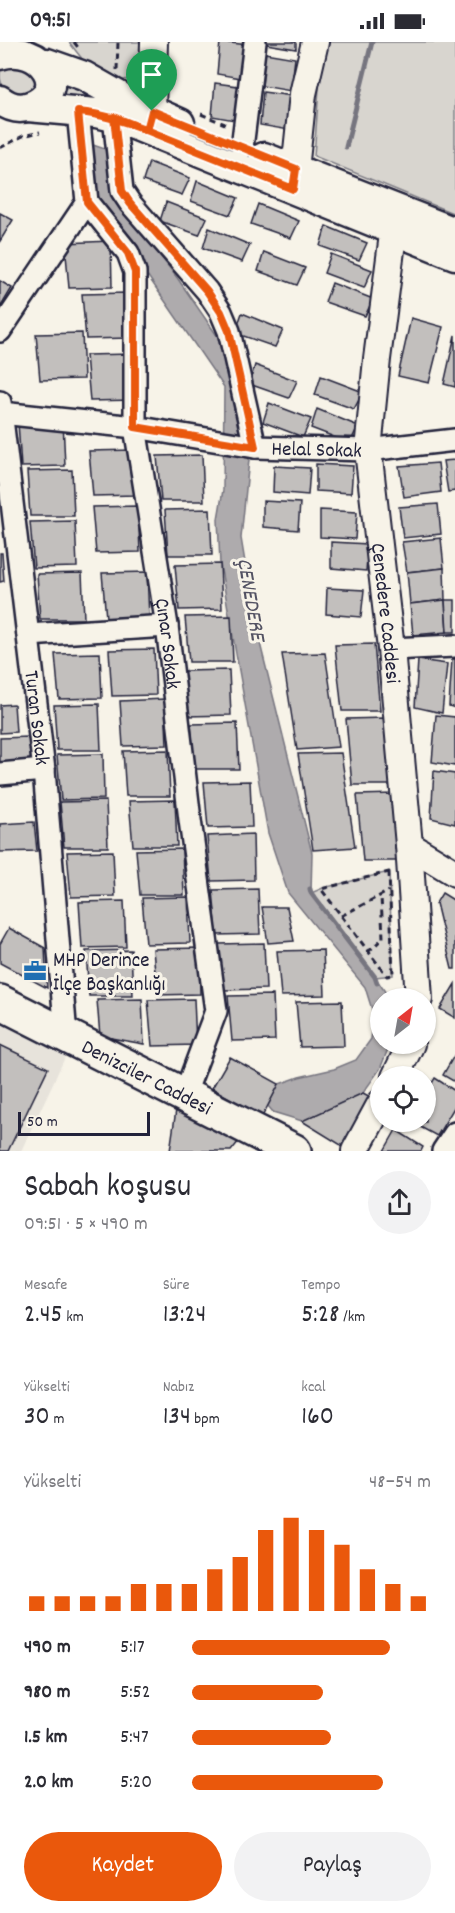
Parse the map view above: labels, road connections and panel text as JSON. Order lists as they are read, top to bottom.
{
  "streets": {
    "main road": ["Denizciler Caddesi"],
    "street": [
      "Helal Sokak",
      "Çenedere Caddesi",
      "Çınar Sokak",
      "Turan Sokak"
    ]
  },
  "crossings": [
    ["Helal Sokak", "Çenedere Caddesi"],
    ["Helal Sokak", "Çınar Sokak"],
    ["Helal Sokak", "Turan Sokak"],
    ["Çınar Sokak", "Denizciler Caddesi"],
    ["Turan Sokak", "Denizciler Caddesi"]
  ],
  "water": ["ÇENEDERE"],
  "places": {
    "office": ["MHP Derince İlçe Başkanlığı"]
  },
  "scale_bar": "50 m",
  "north": "top right",
  "page": {
    "status": "09:51",
    "scale": "50 m",
    "heading": ["Sabah koşusu", "09:51 · 5 × 490 m"],
    "stats": [
      ["Mesafe", "2.45 km"],
      ["Süre", "13:24"],
      ["Tempo", "5:28 /km"],
      ["Yükselti", "30 m"],
      ["Nabız", "134 bpm"],
      ["kcal", "160"]
    ],
    "chart": ["Yükselti", "48–54 m"],
    "list": [
      {
        "name": "490 m",
        "note": "5:17"
      },
      {
        "name": "980 m",
        "note": "5:52"
      },
      {
        "name": "1.5 km",
        "note": "5:47"
      },
      {
        "name": "2.0 km",
        "note": "5:20"
      }
    ],
    "buttons": ["Kaydet", "Paylaş"]
  }
}
